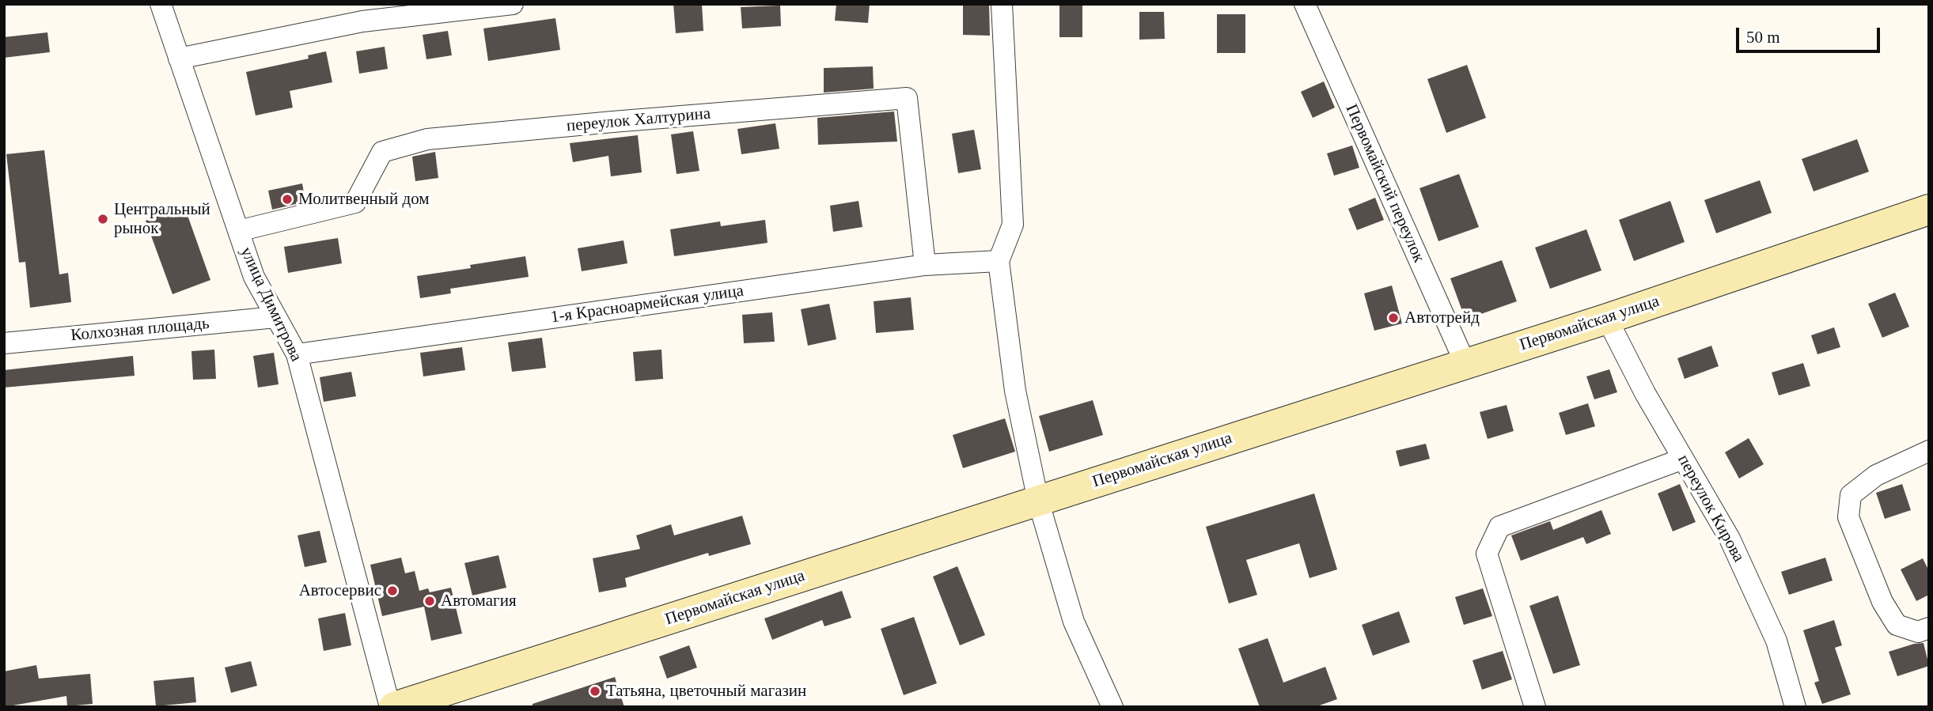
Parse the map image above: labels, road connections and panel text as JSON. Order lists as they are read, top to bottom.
{
  "streets": {
    "main road": ["Первомайская улица"],
    "street": [
      "переулок Халтурина",
      "Первомайский переулок",
      "улица Димитрова",
      "1-я Красноармейская улица",
      "Колхозная площадь",
      "переулок Кирова"
    ]
  },
  "crossings": [
    ["переулок Халтурина", "улица Димитрова"],
    ["переулок Халтурина", "1-я Красноармейская улица"],
    ["Первомайский переулок", "Первомайская улица"],
    ["улица Димитрова", "1-я Красноармейская улица"],
    ["улица Димитрова", "Колхозная площадь"],
    ["Первомайская улица", "переулок Кирова"]
  ],
  "places": [
    "Молитвенный дом",
    "Центральный рынок",
    "Автотрейд",
    "Автосервис",
    "Автомагия",
    "Татьяна, цветочный магазин"
  ],
  "scale_bar": "50 m"
}
